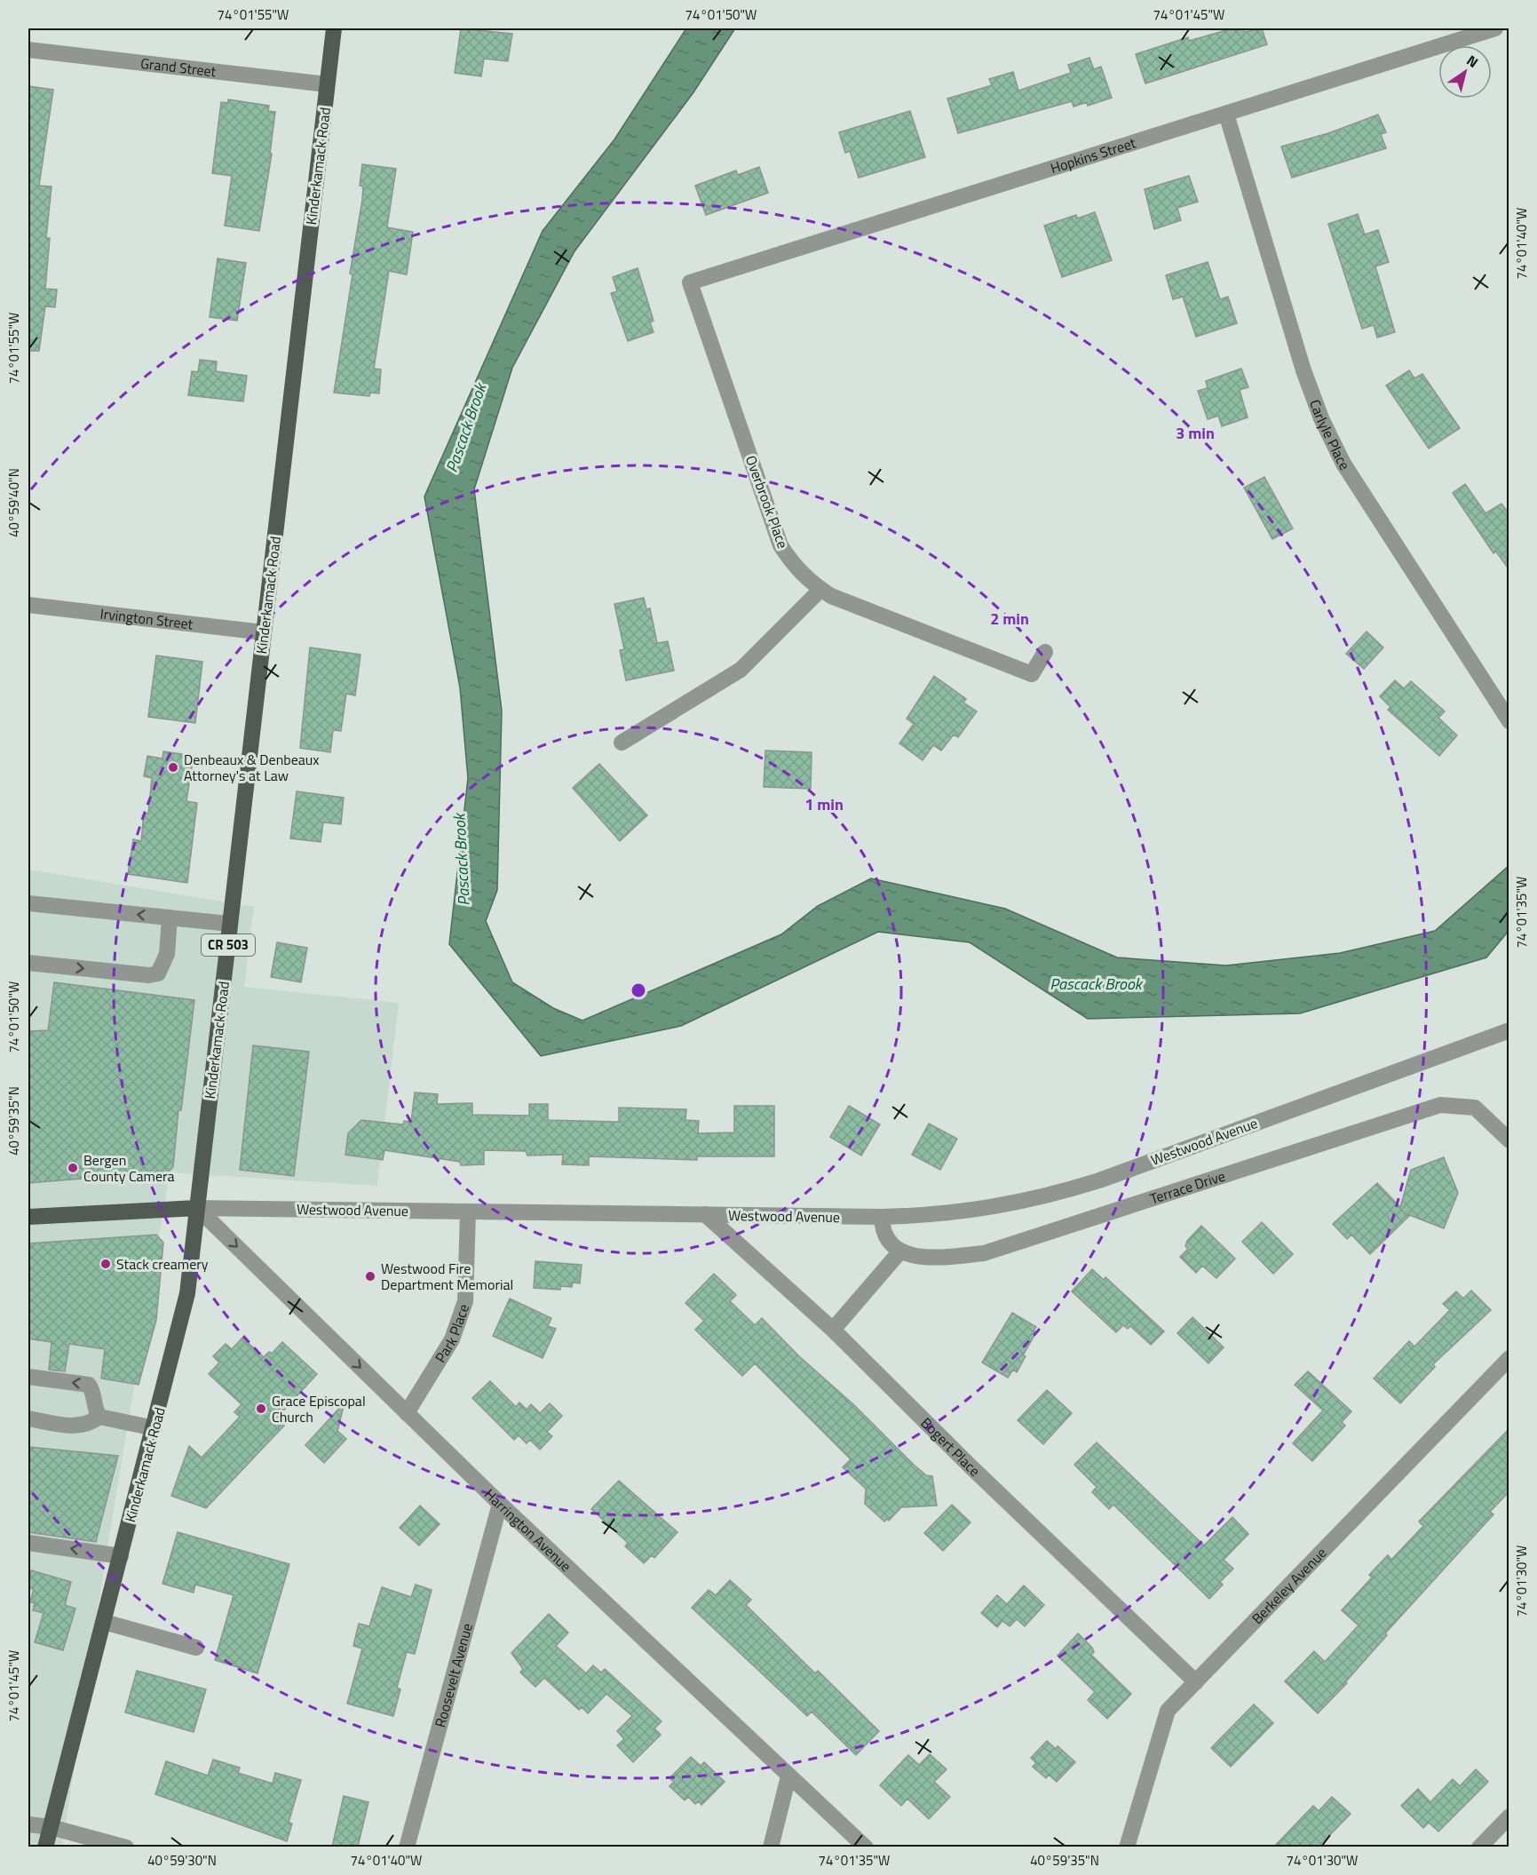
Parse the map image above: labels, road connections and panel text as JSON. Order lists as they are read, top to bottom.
{
  "streets": {
    "main road": ["Kinderkamack Road", "CR 503", "Westwood Avenue"],
    "street": [
      "Grand Street",
      "Hopkins Street",
      "Carlyle Place",
      "Overbrook Place",
      "Irvington Street",
      "Terrace Drive",
      "Park Place",
      "Bogert Place",
      "Harrington Avenue",
      "Berkeley Avenue",
      "Roosevelt Avenue"
    ]
  },
  "crossings": [
    ["Grand Street", "Kinderkamack Road"],
    ["Hopkins Street", "Carlyle Place"],
    ["Hopkins Street", "Overbrook Place"],
    ["Kinderkamack Road", "Irvington Street"],
    ["Kinderkamack Road", "Westwood Avenue"],
    ["Kinderkamack Road", "Harrington Avenue"],
    ["Westwood Avenue", "Park Place"],
    ["Westwood Avenue", "Bogert Place"],
    ["Westwood Avenue", "Harrington Avenue"],
    ["Park Place", "Harrington Avenue"],
    ["Bogert Place", "Berkeley Avenue"],
    ["Harrington Avenue", "Roosevelt Avenue"]
  ],
  "water": ["Pascack Brook"],
  "places": [
    "Denbeaux & Denbeaux Attorney's at Law",
    "Bergen County Camera",
    "Stack creamery",
    "Westwood Fire Department Memorial",
    "Grace Episcopal Church"
  ],
  "north": "top right",
  "coordinates": [
    "74°01'55\"W",
    "74°01'50\"W",
    "74°01'45\"W",
    "74°01'40\"W",
    "40°59'40\"N",
    "74°01'35\"W",
    "40°59'35\"N",
    "74°01'30\"W",
    "40°59'30\"N"
  ],
  "rings": ["3 min", "2 min", "1 min"]
}
